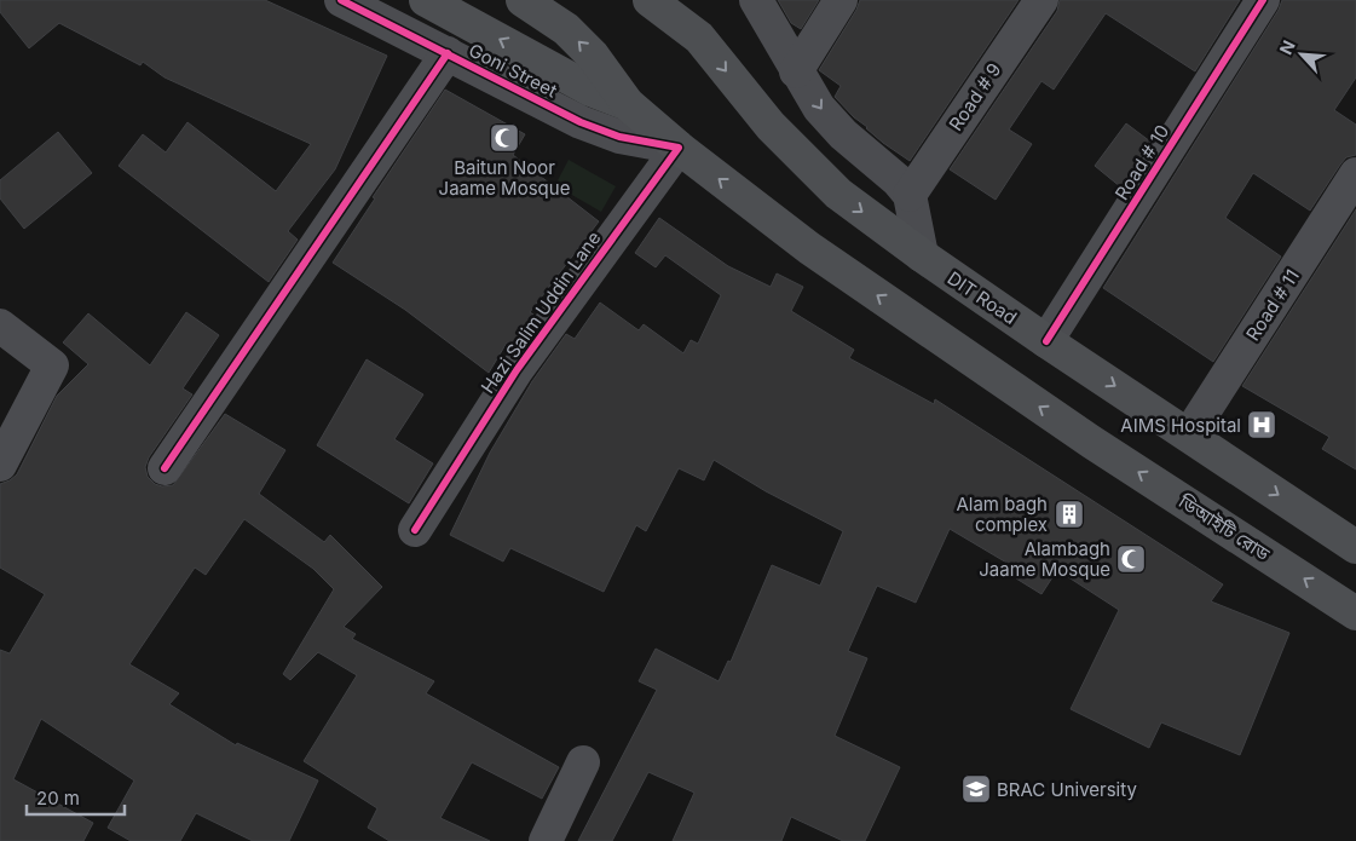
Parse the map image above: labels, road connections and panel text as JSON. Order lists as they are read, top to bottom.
{
  "streets": {
    "main road": ["DIT Road"],
    "street": [
      "Goni Street",
      "Road # 9",
      "Road # 10",
      "Road # 11",
      "Hazi Salim Uddin Lane"
    ]
  },
  "crossings": [
    ["Goni Street", "Hazi Salim Uddin Lane"],
    ["Road # 10", "DIT Road"],
    ["DIT Road", "Road # 11"]
  ],
  "places": {
    "mosque": ["Baitun Noor Jaame Mosque", "Alambagh Jaame Mosque"],
    "hospital": ["AIMS Hospital"],
    "building": ["Alam bagh complex"],
    "school or university": ["BRAC University"]
  },
  "scale_bar": "20 m",
  "north": "top left"
}
